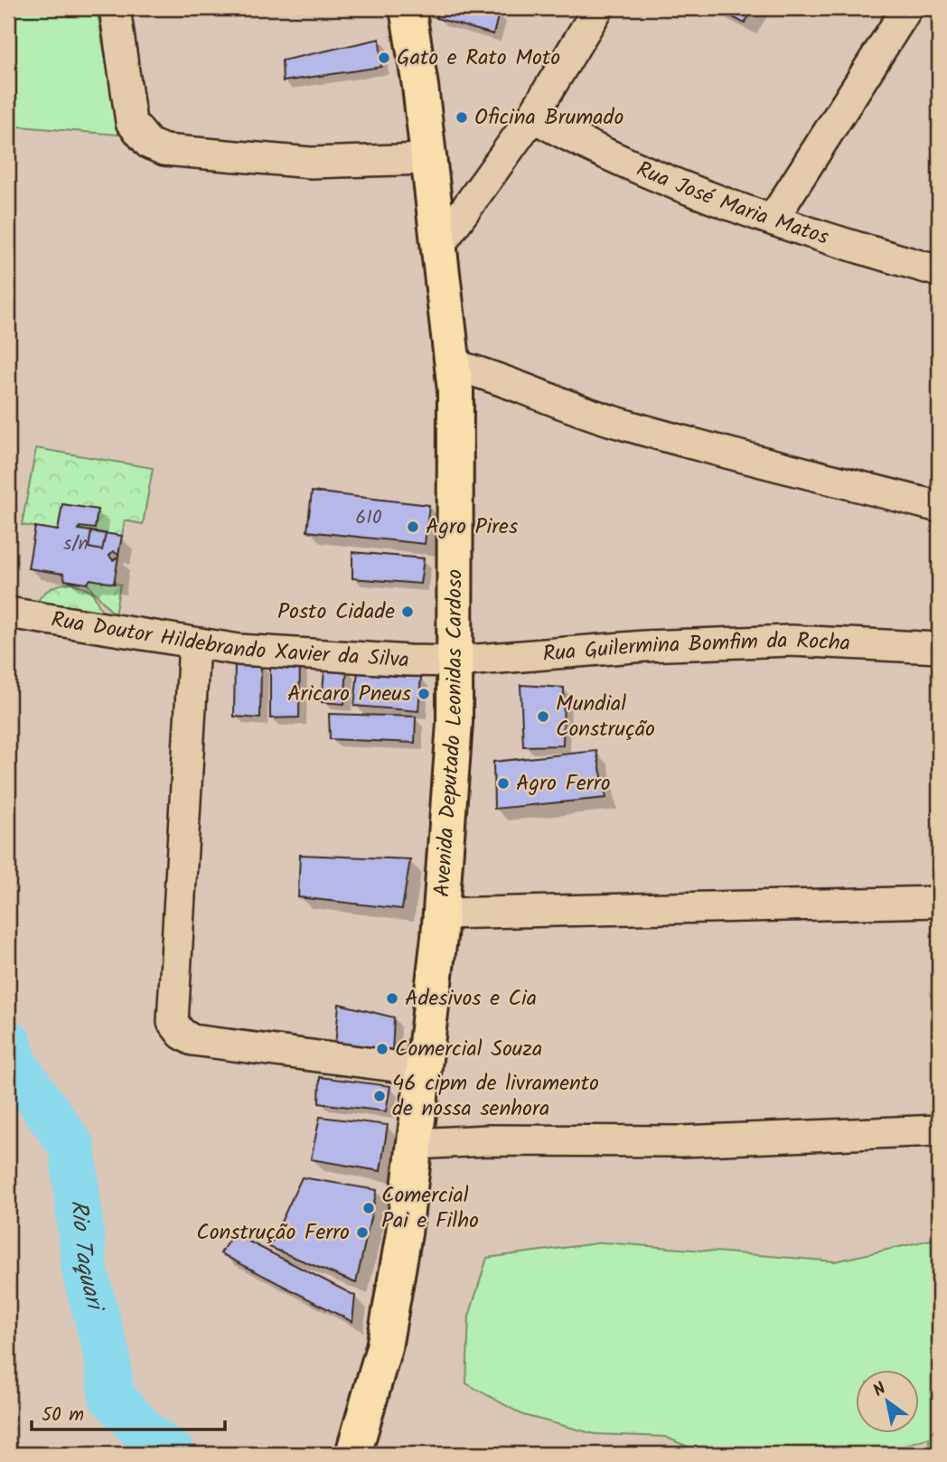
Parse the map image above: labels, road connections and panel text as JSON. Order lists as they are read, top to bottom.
{
  "streets": {
    "main road": ["Avenida Deputado Leonidas Cardoso"],
    "street": ["Rua José Maria Matos", "Rua Doutor Hildebrando Xavier da Silva", "Rua Guilermina Bomfim da Rocha"]
  },
  "crossings": [
    ["Rua Doutor Hildebrando Xavier da Silva", "Rua Guilermina Bomfim da Rocha"],
    ["Rua Doutor Hildebrando Xavier da Silva", "Avenida Deputado Leonidas Cardoso"],
    ["Rua Guilermina Bomfim da Rocha", "Avenida Deputado Leonidas Cardoso"]
  ],
  "water": ["Rio Taquari"],
  "places": [
    "Gato e Rato Moto",
    "Oficina Brumado",
    "Agro Pires",
    "Posto Cidade",
    "Aricaro Pneus",
    "Mundial Construção",
    "Agro Ferro",
    "Adesivos e Cia",
    "Comercial Souza",
    "46 cipm de livramento de nossa senhora",
    "Comercial Pai e Filho",
    "Construção Ferro"
  ],
  "house_numbers": ["610", "s/n"],
  "scale_bar": "50 m",
  "north": "top left"
}
